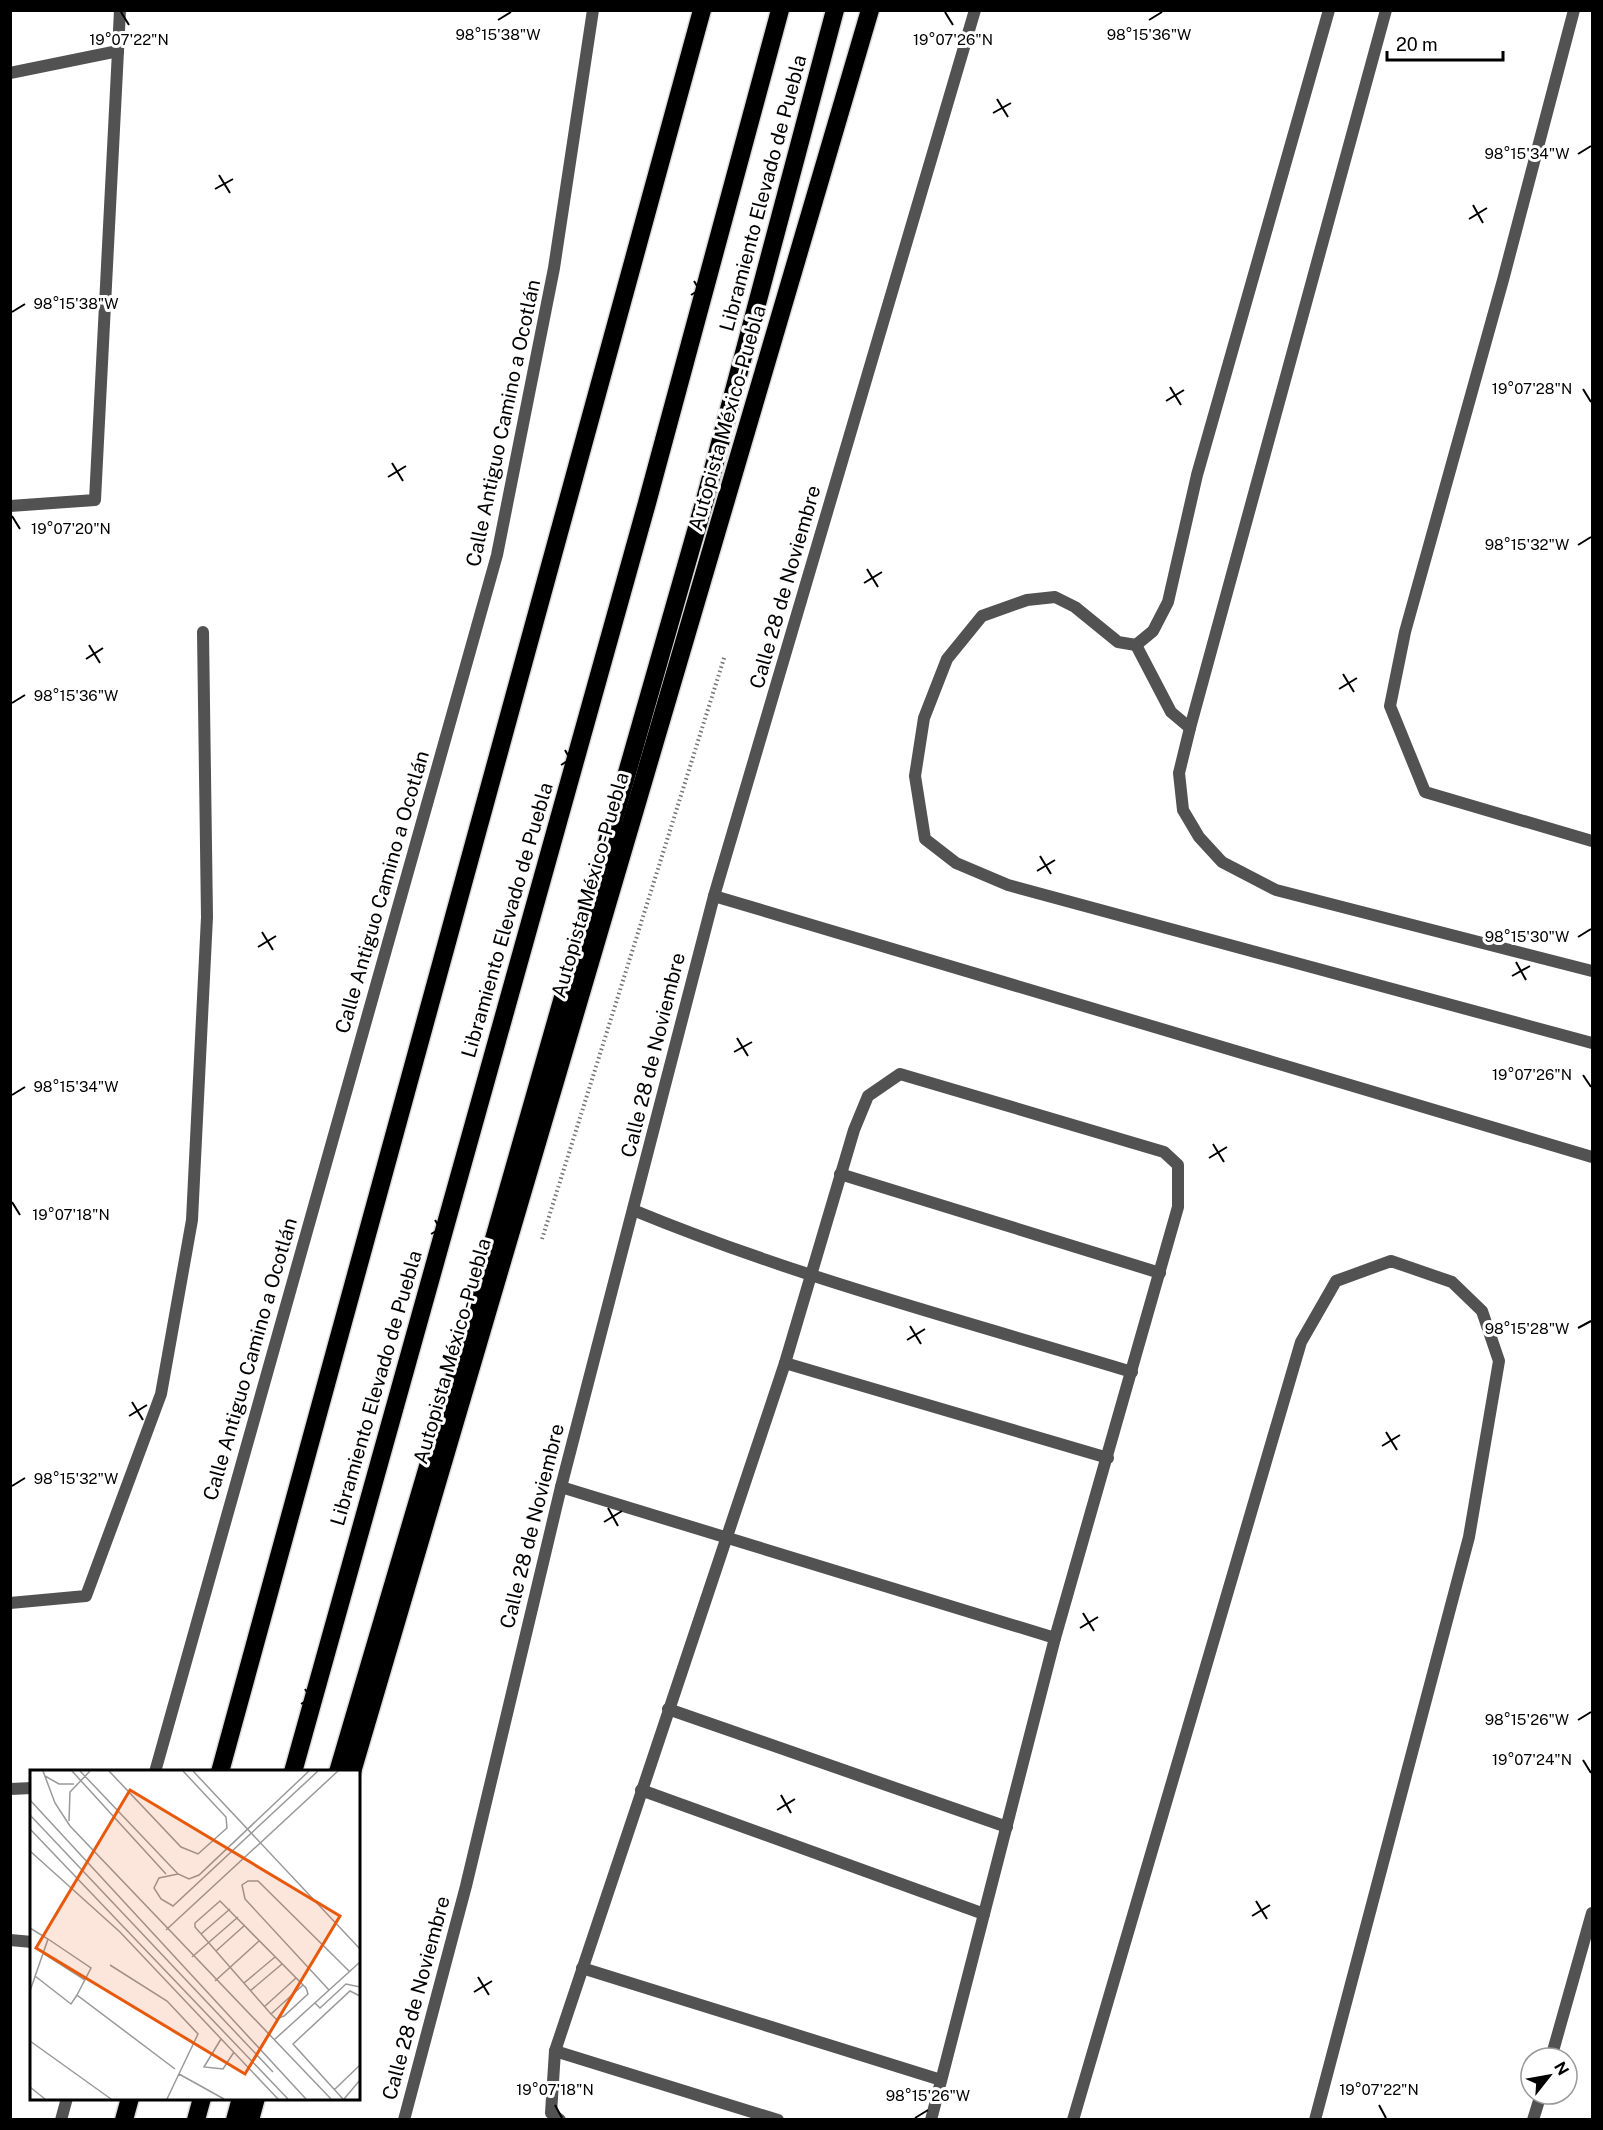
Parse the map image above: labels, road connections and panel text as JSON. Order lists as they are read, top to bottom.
{
  "streets": {
    "highway": ["Libramiento Elevado de Puebla", "Autopista México-Puebla"],
    "street": ["Calle Antiguo Camino a Ocotlán", "Calle 28 de Noviembre"]
  },
  "scale_bar": "20 m",
  "north": "top right",
  "coordinates": [
    "98°15'38\"W",
    "98°15'36\"W",
    "19°07'22\"N",
    "19°07'26\"N",
    "98°15'34\"W",
    "19°07'28\"N",
    "19°07'20\"N",
    "98°15'32\"W",
    "98°15'30\"W",
    "19°07'18\"N",
    "98°15'28\"W",
    "98°15'26\"W",
    "19°07'24\"N"
  ]
}
